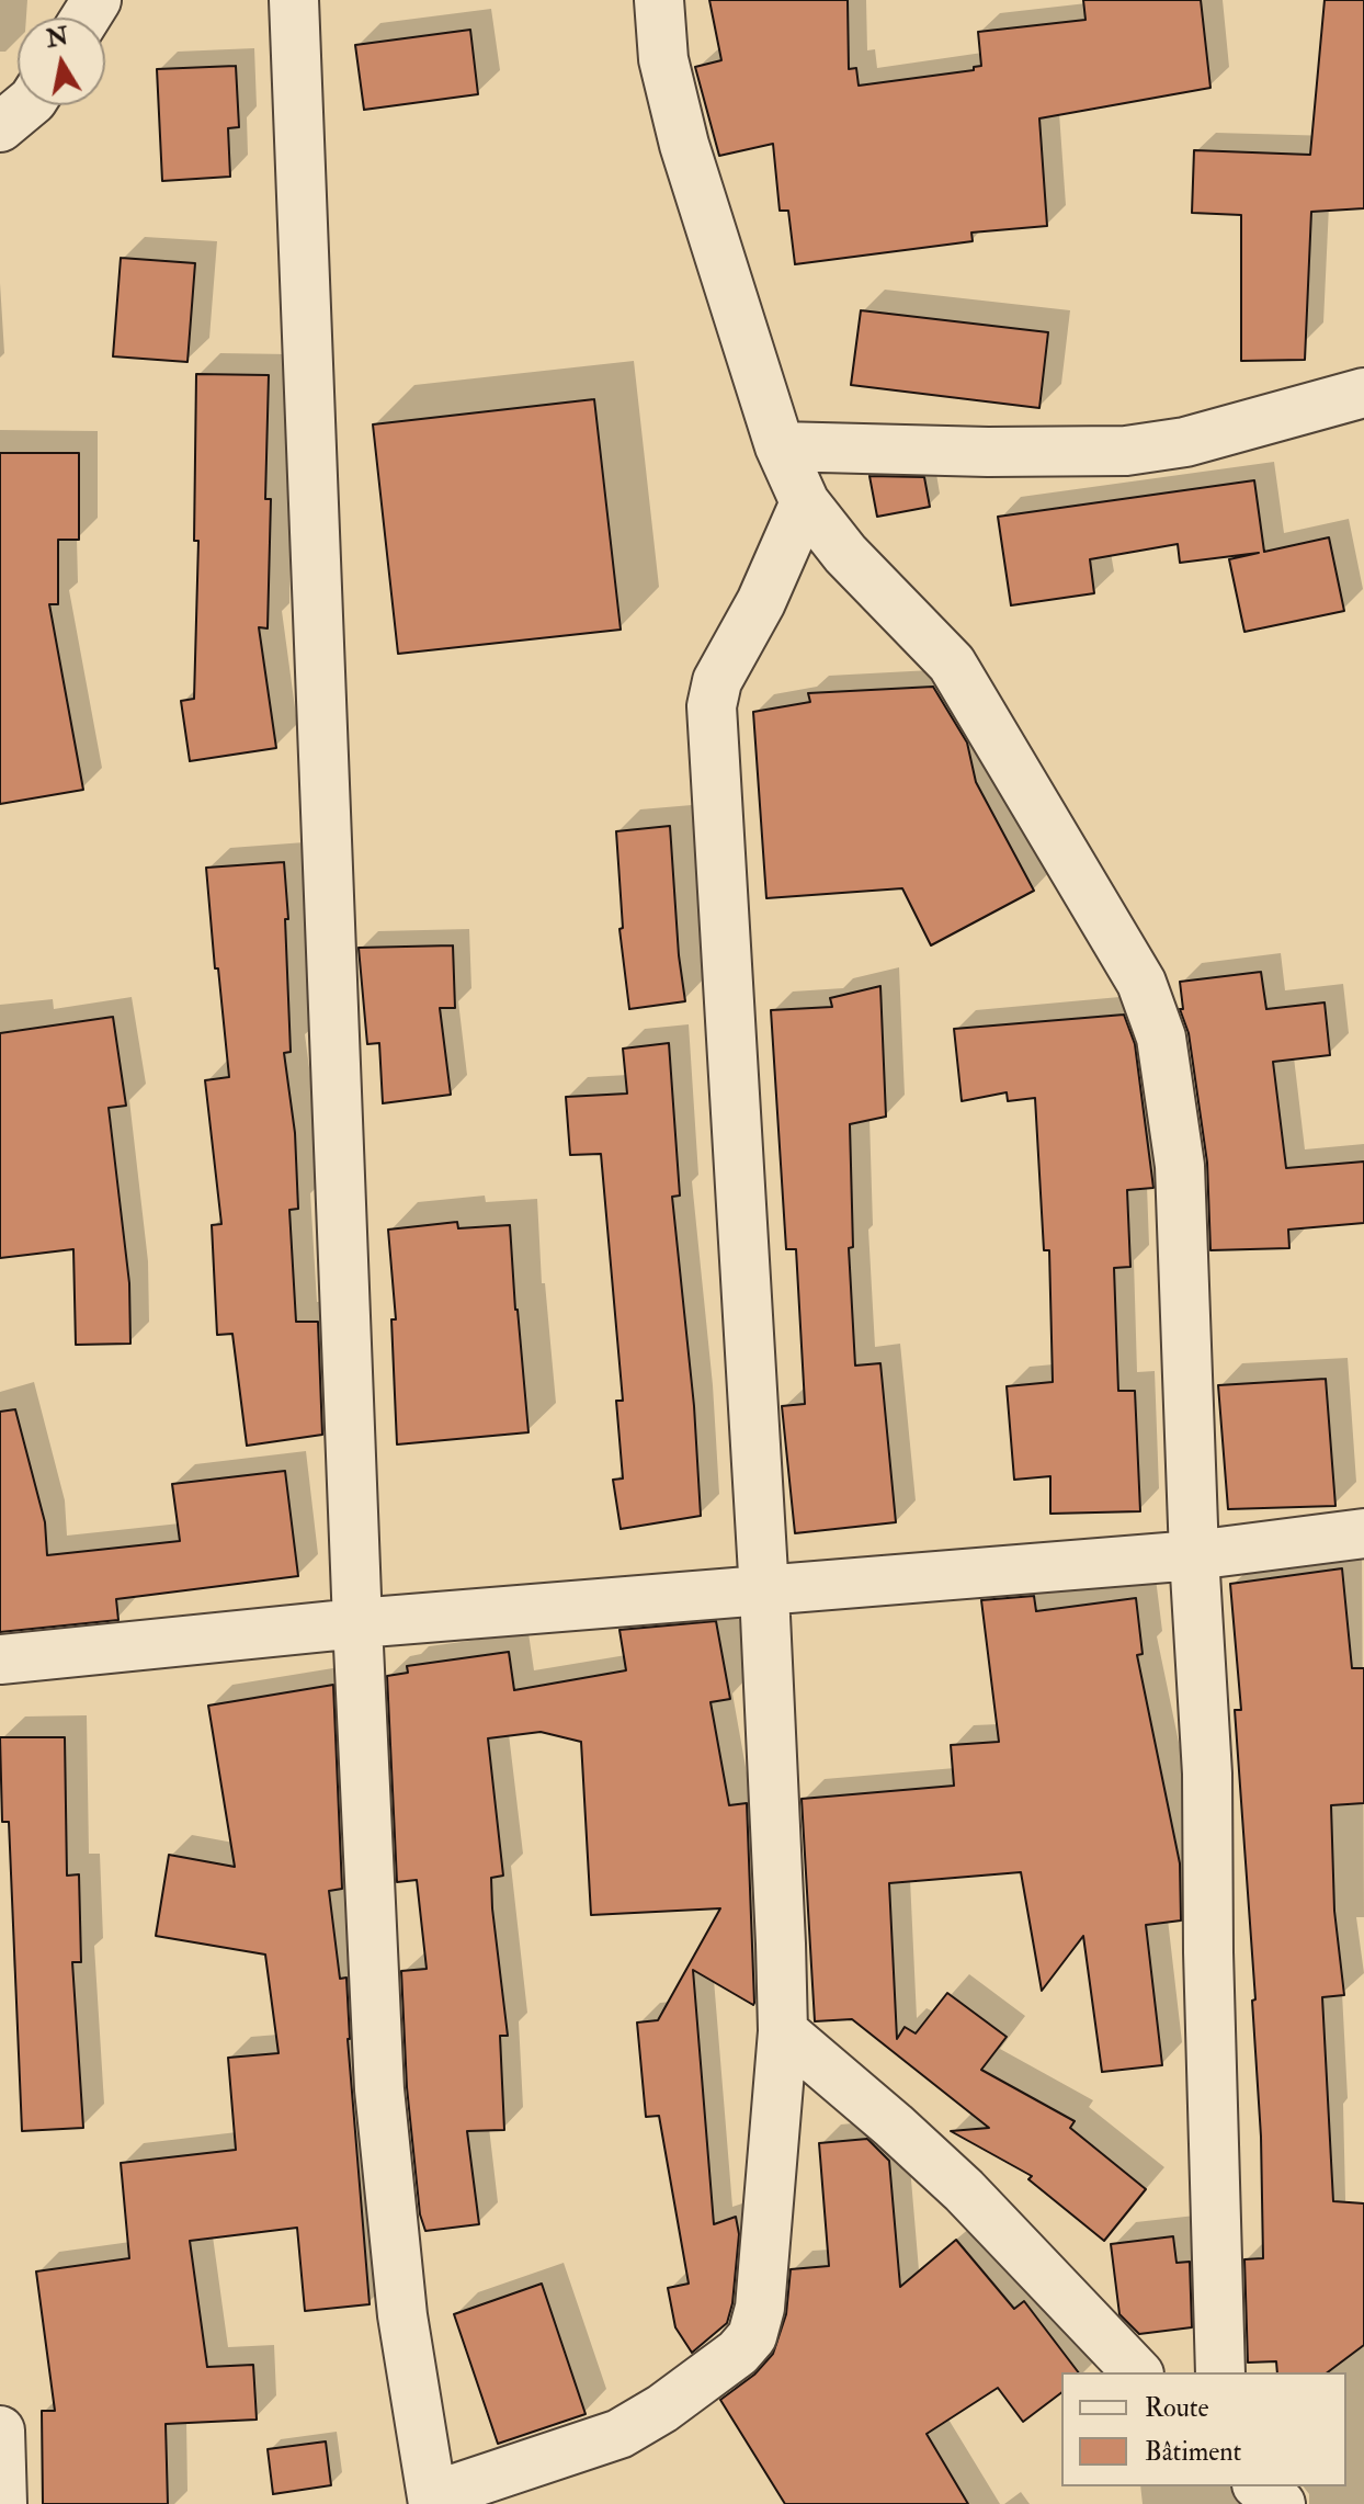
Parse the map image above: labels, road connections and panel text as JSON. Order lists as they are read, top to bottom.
{
  "legend": ["Route", "Bâtiment"],
  "north": "top"
}
